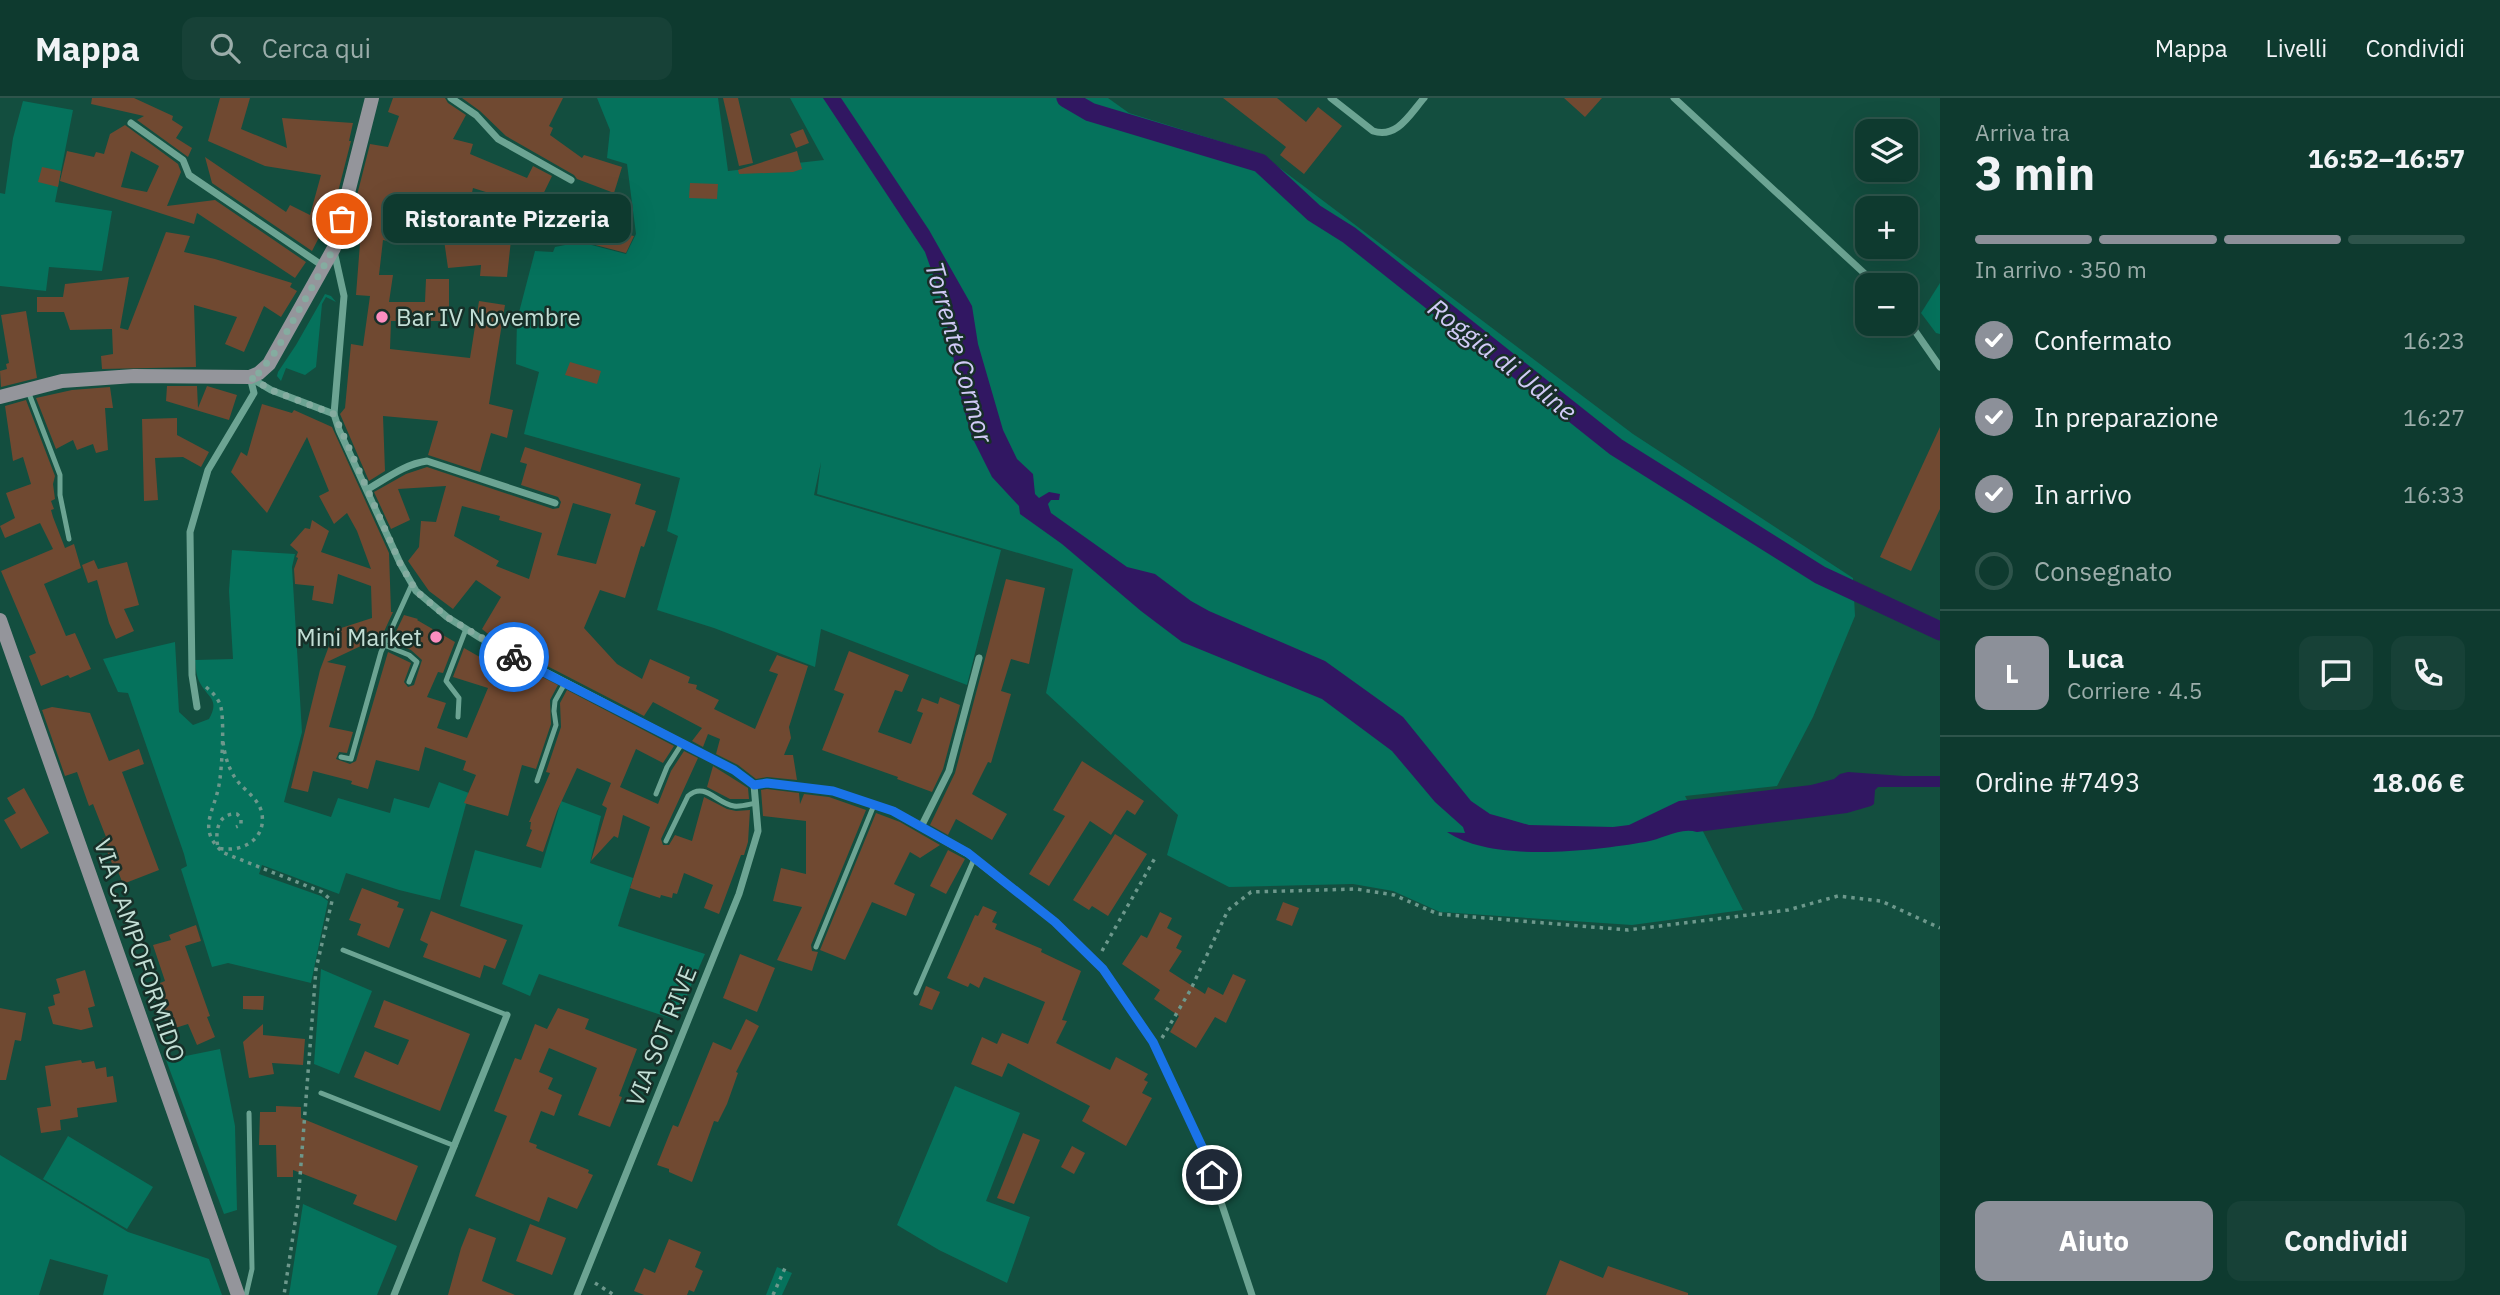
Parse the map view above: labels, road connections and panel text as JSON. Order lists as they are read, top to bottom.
{
  "streets": {
    "main road": ["VIA CAMPOFORMIDO"],
    "street": ["VIA SOT RIVE"]
  },
  "water": ["Torrente Cormor", "Roggia di Udine"],
  "places": ["Ristorante Pizzeria", "Bar IV Novembre", "Mini Market"],
  "page": {
    "header": "Mappa",
    "search": "Cerca qui",
    "nav": ["Mappa", "Livelli", "Condividi"],
    "heading": ["3 min", "Arriva tra", "16:52–16:57"],
    "panel": [
      "Luca",
      "Corriere · 4.5",
      "Ordine #7493",
      "18.06 €"
    ],
    "map_buttons": ["+", "−"],
    "bubble": "Ristorante Pizzeria",
    "bar": "In arrivo · 350 m",
    "list": [
      ["Confermato", "16:23"],
      ["In preparazione", "16:27"],
      ["In arrivo", "16:33"],
      "Consegnato"
    ],
    "round": "L",
    "buttons": ["Aiuto", "Condividi"]
  }
}
